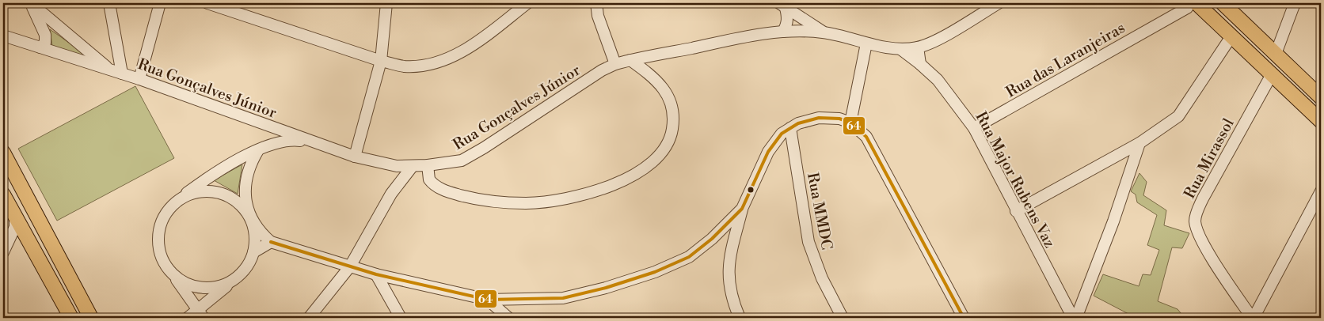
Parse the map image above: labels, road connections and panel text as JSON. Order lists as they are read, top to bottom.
{
  "streets": {
    "street": [
      "Rua das Laranjeiras",
      "Rua Gonçalves Júnior",
      "Rua Mirassol",
      "Rua Major Rubens Vaz",
      "Rua MMDC"
    ]
  },
  "crossings": [
    ["Rua das Laranjeiras", "Rua Major Rubens Vaz"],
    ["Rua Gonçalves Júnior", "Rua Major Rubens Vaz"]
  ],
  "lines": ["transit line 64"]
}
